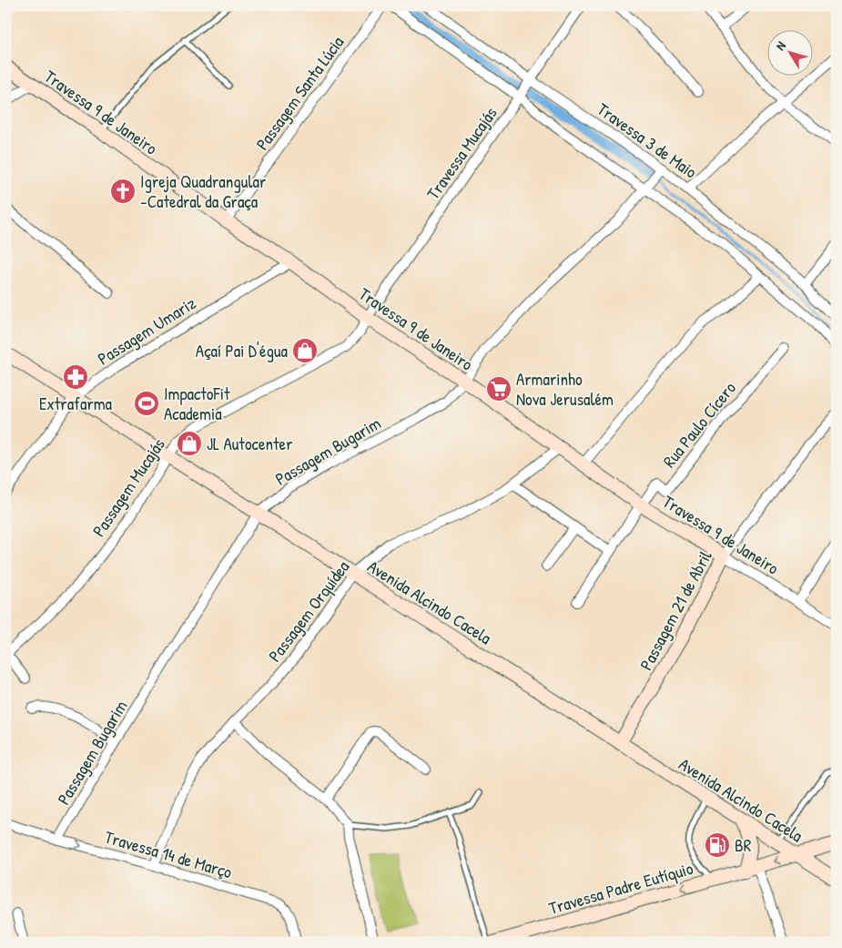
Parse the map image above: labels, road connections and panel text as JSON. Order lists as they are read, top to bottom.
{
  "streets": {
    "main road": [
      "Travessa 9 de Janeiro",
      "Avenida Alcindo Cacela",
      "Passagem 21 de Abril",
      "Travessa Padre Eutíquio"
    ],
    "street": [
      "Passagem Santa Lúcia",
      "Travessa 3 de Maio",
      "Travessa Mucajás",
      "Passagem Umariz",
      "Rua Paulo Cícero",
      "Passagem Bugarim",
      "Passagem Mucajás",
      "Passagem Orquídea",
      "Travessa 14 de Março"
    ]
  },
  "crossings": [
    ["Passagem Santa Lúcia", "Travessa 9 de Janeiro"],
    ["Travessa 9 de Janeiro", "Travessa Mucajás"],
    ["Travessa 9 de Janeiro", "Passagem Umariz"],
    ["Travessa 9 de Janeiro", "Rua Paulo Cícero"],
    ["Travessa 9 de Janeiro", "Passagem Bugarim"],
    ["Travessa 9 de Janeiro", "Passagem Mucajás"],
    ["Travessa 9 de Janeiro", "Passagem 21 de Abril"],
    ["Travessa 9 de Janeiro", "Passagem Orquídea"],
    ["Travessa 3 de Maio", "Travessa Mucajás"],
    ["Travessa 3 de Maio", "Passagem Bugarim"],
    ["Travessa Mucajás", "Passagem Mucajás"],
    ["Passagem Umariz", "Avenida Alcindo Cacela"],
    ["Passagem Bugarim", "Avenida Alcindo Cacela"],
    ["Passagem Bugarim", "Travessa 14 de Março"],
    ["Passagem Mucajás", "Avenida Alcindo Cacela"],
    ["Avenida Alcindo Cacela", "Passagem 21 de Abril"],
    ["Avenida Alcindo Cacela", "Passagem Orquídea"],
    ["Avenida Alcindo Cacela", "Travessa Padre Eutíquio"],
    ["Passagem Orquídea", "Travessa 14 de Março"]
  ],
  "one_way": ["Travessa Padre Eutíquio"],
  "places": {
    "church": ["Igreja Quadrangular -Catedral da Graça"],
    "shop": ["Açaí Pai D'égua", "JL Autocenter"],
    "pharmacy": ["Extrafarma"],
    "supermarket": ["Armarinho Nova Jerusalém"],
    "sports": ["ImpactoFit Academia"],
    "fuel station": ["BR"]
  },
  "north": "top left"
}
